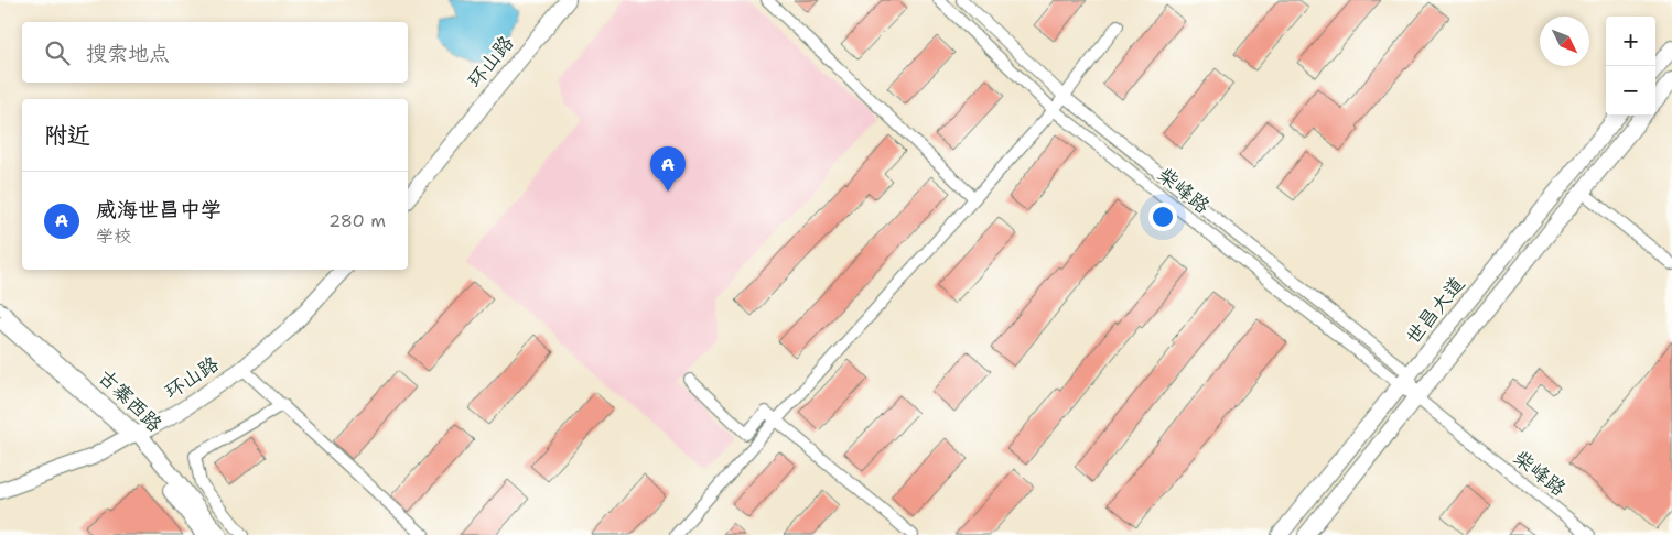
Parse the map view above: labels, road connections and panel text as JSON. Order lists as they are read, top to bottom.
{
  "streets": {
    "main road": ["环山路", "世昌大道", "古寨西路"],
    "street": ["柴峰路"]
  },
  "crossings": [
    ["环山路", "古寨西路"],
    ["柴峰路", "世昌大道"]
  ],
  "north": "bottom right",
  "page": {
    "map_buttons": ["+", "−"],
    "search": "搜索地点",
    "heading": "附近",
    "pins": "A",
    "list": [
      {
        "mark": "A",
        "name": "威海世昌中学",
        "note": "学校",
        "value": "280 m"
      }
    ]
  }
}
